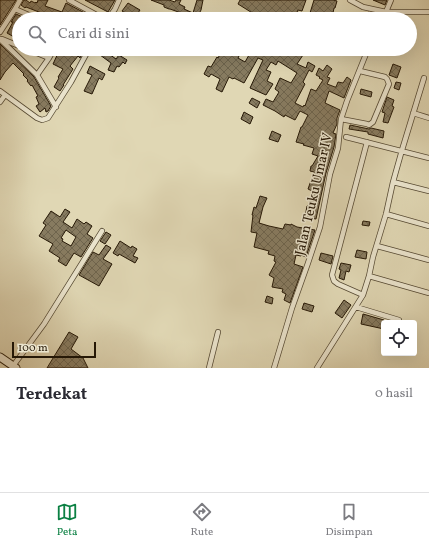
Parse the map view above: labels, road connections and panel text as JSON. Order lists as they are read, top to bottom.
{
  "streets": {
    "street": ["Jalan Teuku Umar IV"]
  },
  "scale_bar": "100 m",
  "page": {
    "search": "Cari di sini",
    "scale": "100 m",
    "heading": ["Terdekat", "0 hasil"],
    "nav": ["Peta", "Rute", "Disimpan"]
  }
}
